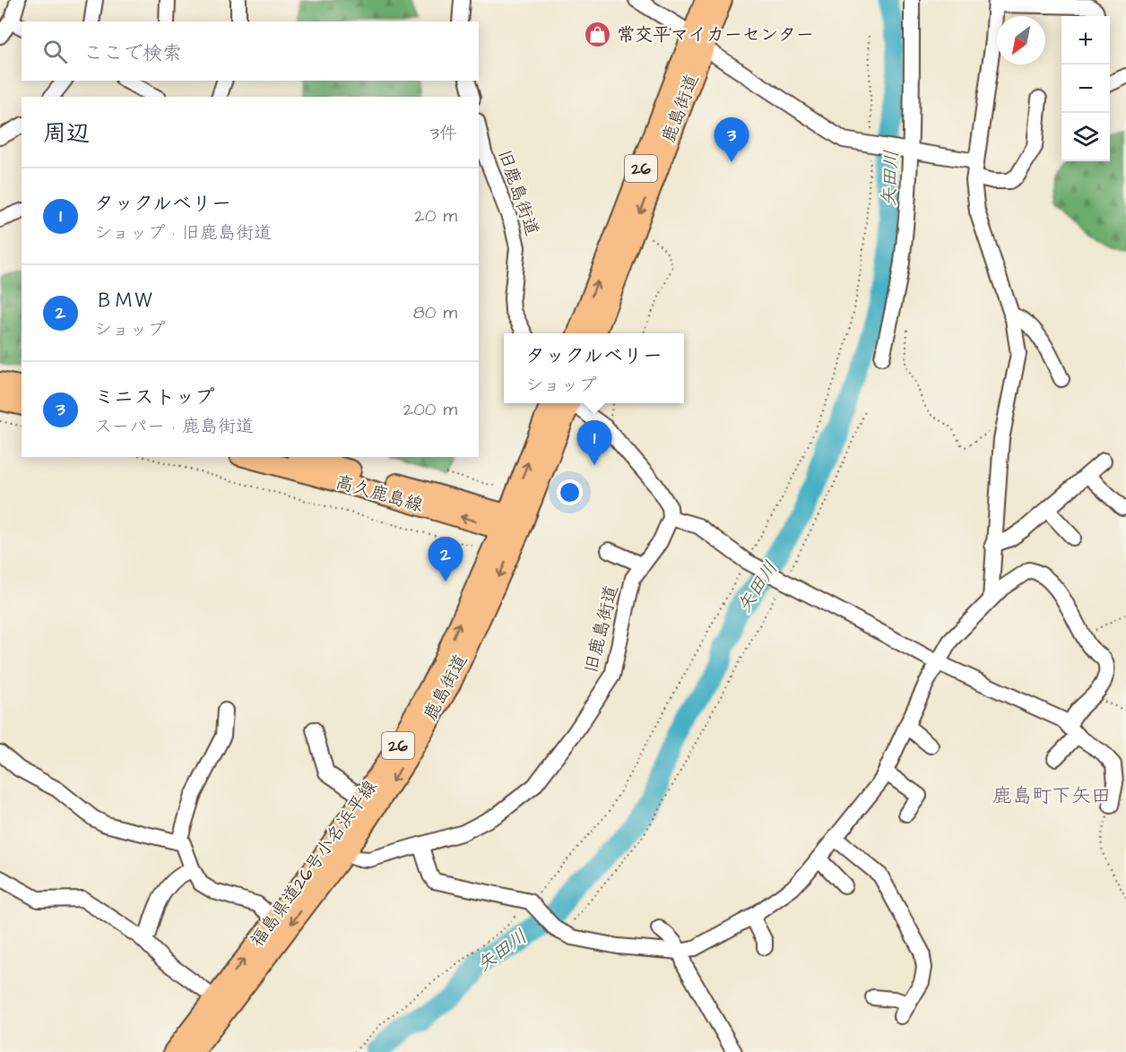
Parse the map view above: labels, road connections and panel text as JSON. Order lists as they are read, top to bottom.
{
  "streets": {
    "main road": [
      "鹿島街道",
      "26",
      "高久鹿島線",
      "福島県道26号小名浜平線"
    ],
    "street": ["旧鹿島街道"]
  },
  "crossings": [
    ["鹿島街道", "26"],
    ["鹿島街道", "旧鹿島街道"],
    ["鹿島街道", "高久鹿島線"],
    ["鹿島街道", "福島県道26号小名浜平線"],
    ["高久鹿島線", "福島県道26号小名浜平線"]
  ],
  "one_way": ["鹿島街道", "福島県道26号小名浜平線"],
  "districts": ["鹿島町下矢田"],
  "water": ["矢田川"],
  "places": {
    "shop": ["常交平マイカーセンター"]
  },
  "north": "bottom left",
  "page": {
    "map_buttons": ["+", "−"],
    "search": "ここで検索",
    "heading": ["周辺", "3件"],
    "pins": ["3", "1", "2"],
    "list": [
      {
        "mark": "1",
        "name": "タックルベリー",
        "note": "ショップ · 旧鹿島街道",
        "value": "20 m"
      },
      {
        "mark": "2",
        "name": "ＢＭＷ",
        "note": "ショップ",
        "value": "80 m"
      },
      {
        "mark": "3",
        "name": "ミニストップ",
        "note": "スーパー · 鹿島街道",
        "value": "200 m"
      }
    ],
    "popup": ["タックルベリー", "ショップ"]
  }
}
